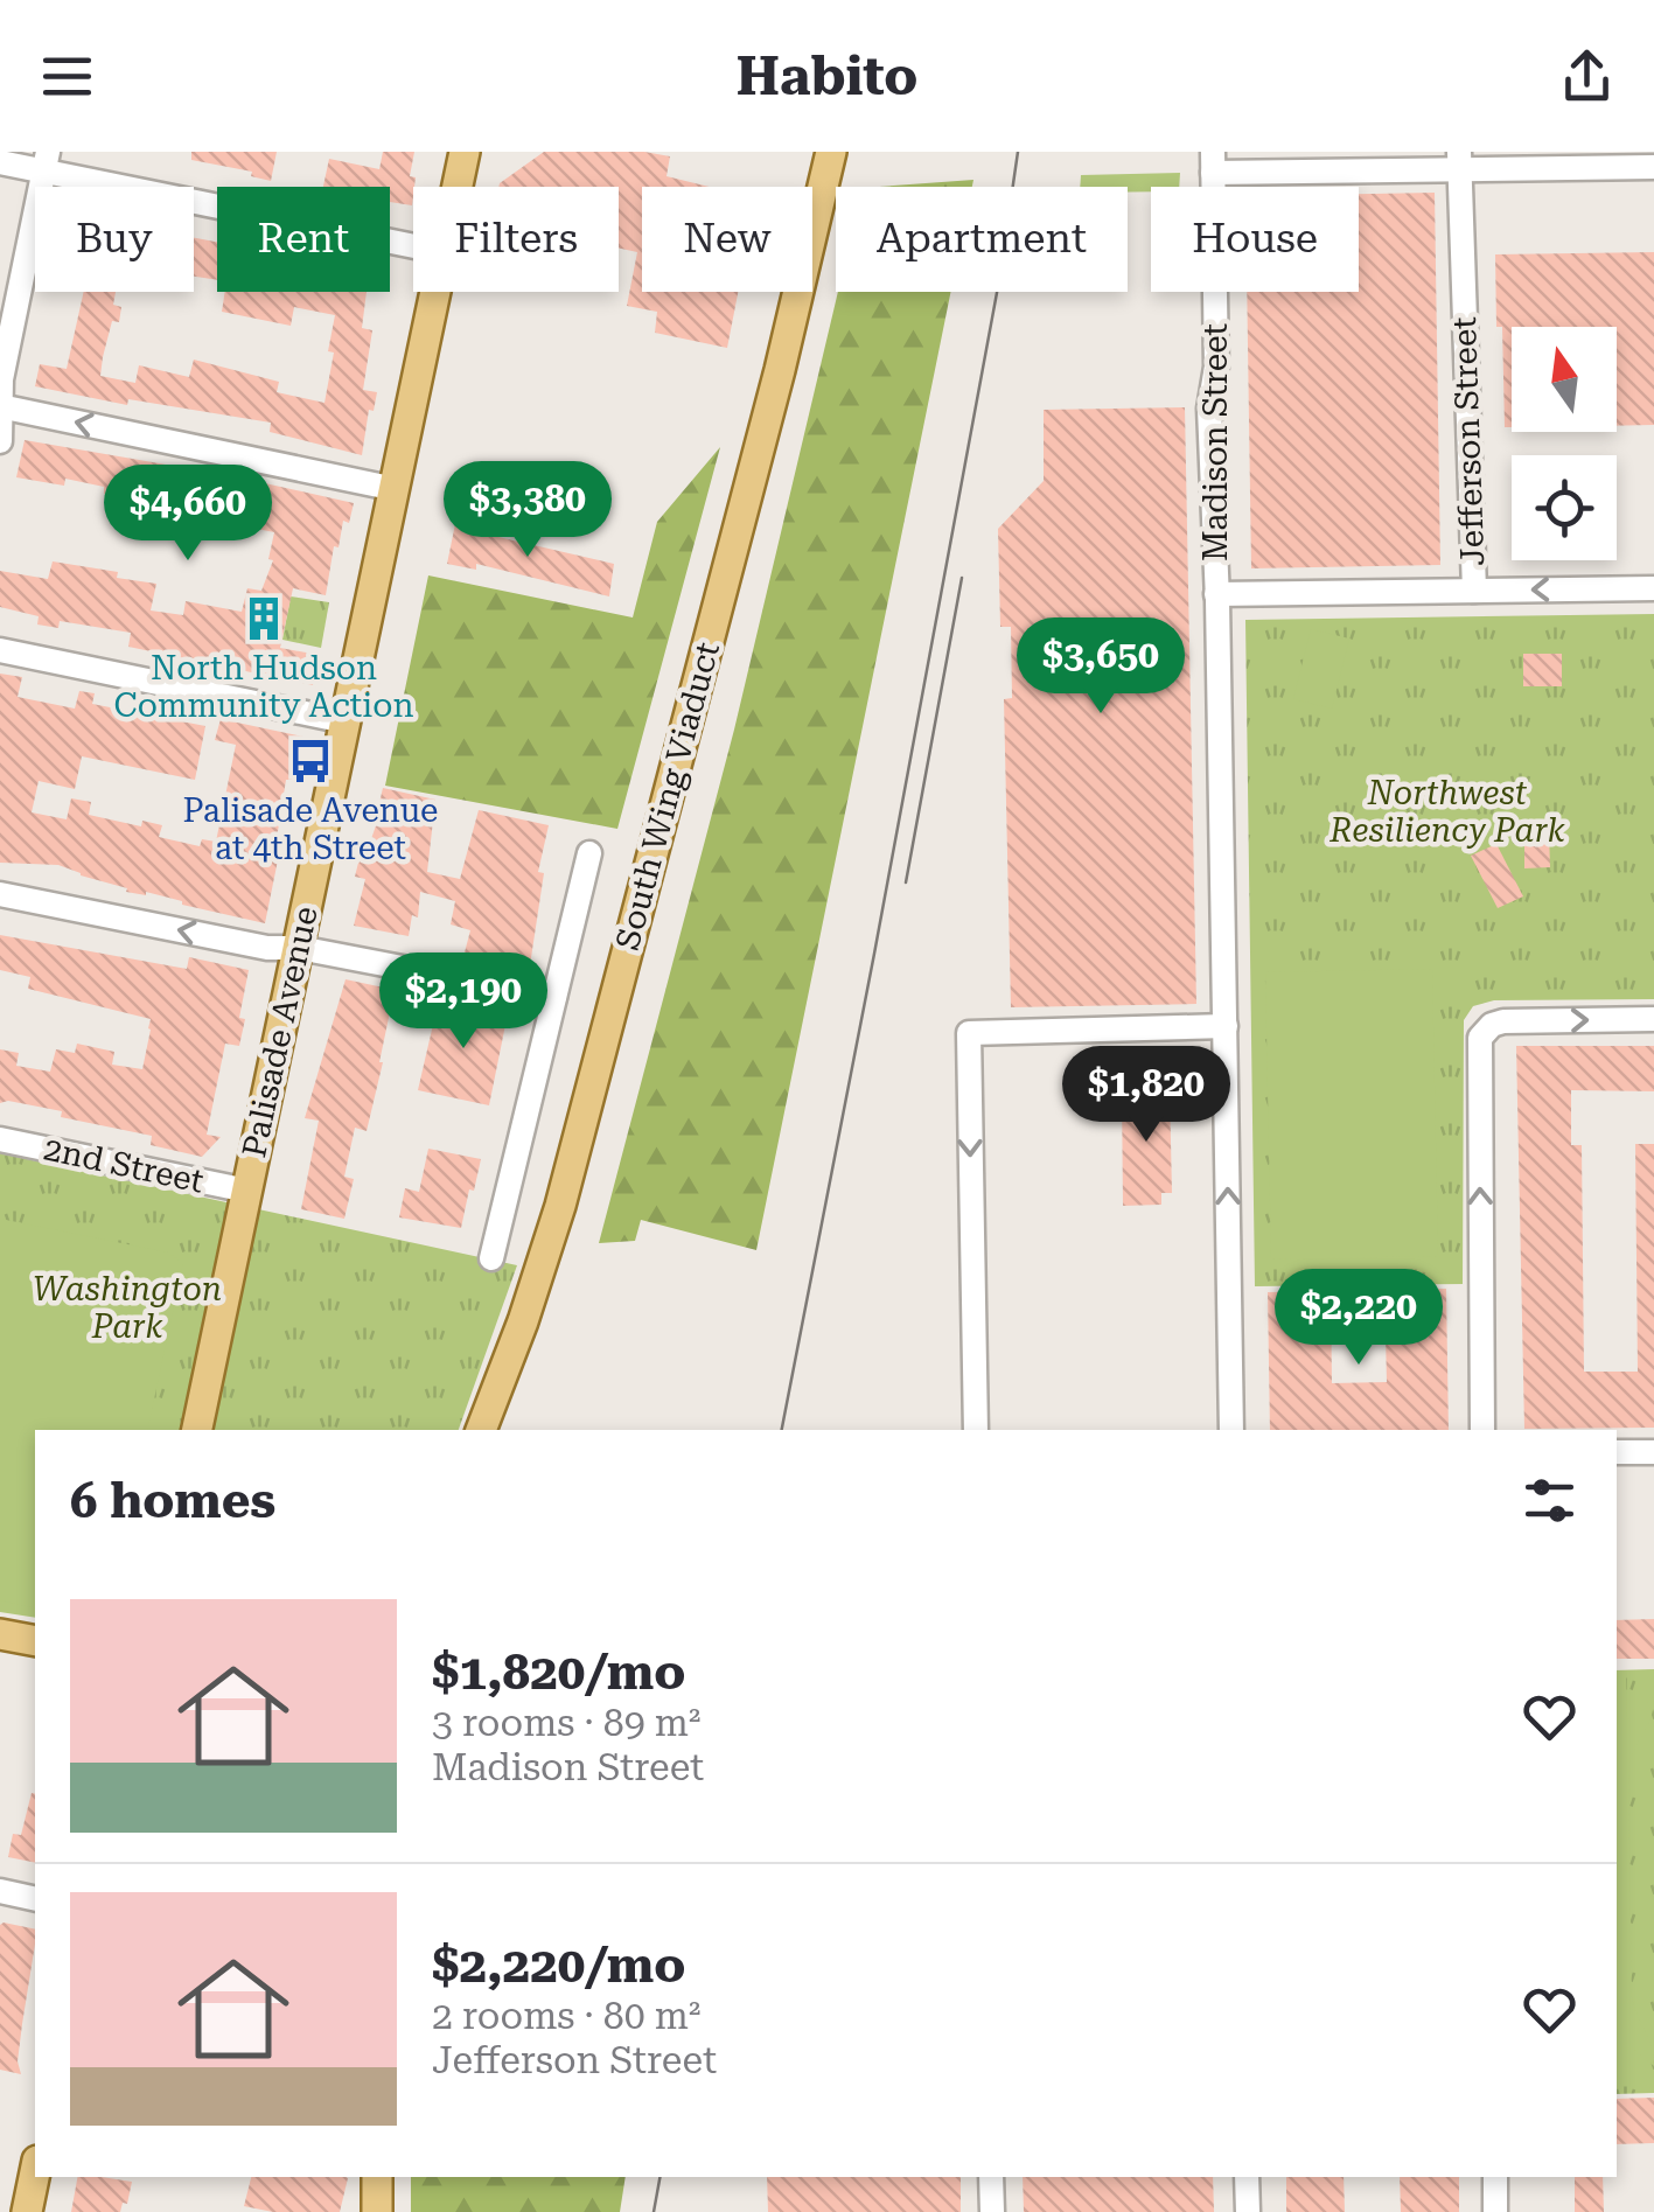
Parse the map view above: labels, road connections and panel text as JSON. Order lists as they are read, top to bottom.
{
  "streets": {
    "main road": ["South Wing Viaduct", "Palisade Avenue"],
    "street": ["Jefferson Street", "Madison Street", "2nd Street"]
  },
  "crossings": [
    ["Palisade Avenue", "2nd Street"]
  ],
  "parks": ["Northwest Resiliency Park", "Washington Park"],
  "places": {
    "building": ["North Hudson Community Action"],
    "bus stop": ["Palisade Avenue at 4th Street"]
  },
  "north": "top",
  "page": {
    "header": "Habito",
    "chip": [
      "Buy",
      "Rent",
      "Filters",
      "New",
      "Apartment",
      "House"
    ],
    "price": [
      "$3,380",
      "$4,660",
      "$3,650",
      "$2,190",
      "$1,820",
      "$2,220"
    ],
    "heading": "6 homes",
    "list": [
      {
        "name": "$1,820/mo",
        "note": "3 rooms · 89 m² · Madison Street"
      },
      {
        "name": "$2,220/mo",
        "note": "2 rooms · 80 m² · Jefferson Street"
      }
    ]
  }
}
